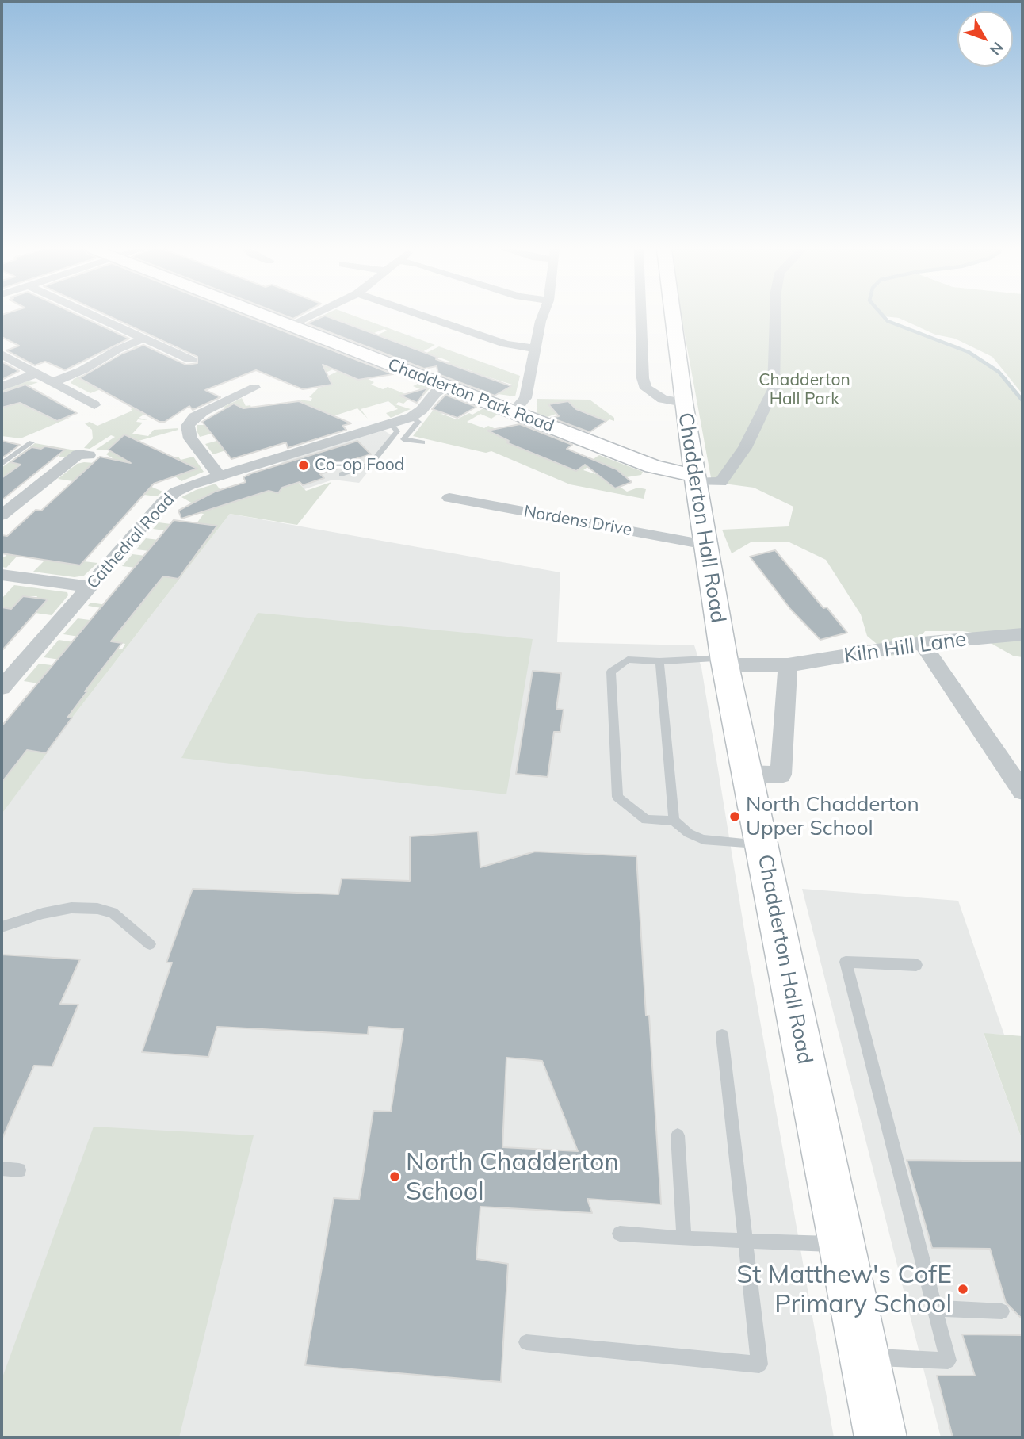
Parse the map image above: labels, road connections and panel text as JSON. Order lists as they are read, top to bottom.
{
  "streets": {
    "main road": ["Chadderton Park Road", "Chadderton Hall Road"],
    "street": ["Nordens Drive", "Cathedral Road", "Kiln Hill Lane"]
  },
  "crossings": [
    ["Chadderton Park Road", "Chadderton Hall Road"],
    ["Chadderton Park Road", "Cathedral Road"],
    ["Chadderton Hall Road", "Nordens Drive"],
    ["Chadderton Hall Road", "Kiln Hill Lane"]
  ],
  "parks": ["Chadderton Hall Park"],
  "places": [
    "Co-op Food",
    "North Chadderton Upper School",
    "North Chadderton School",
    "St Matthew's CofE Primary School"
  ],
  "north": "bottom right"
}
